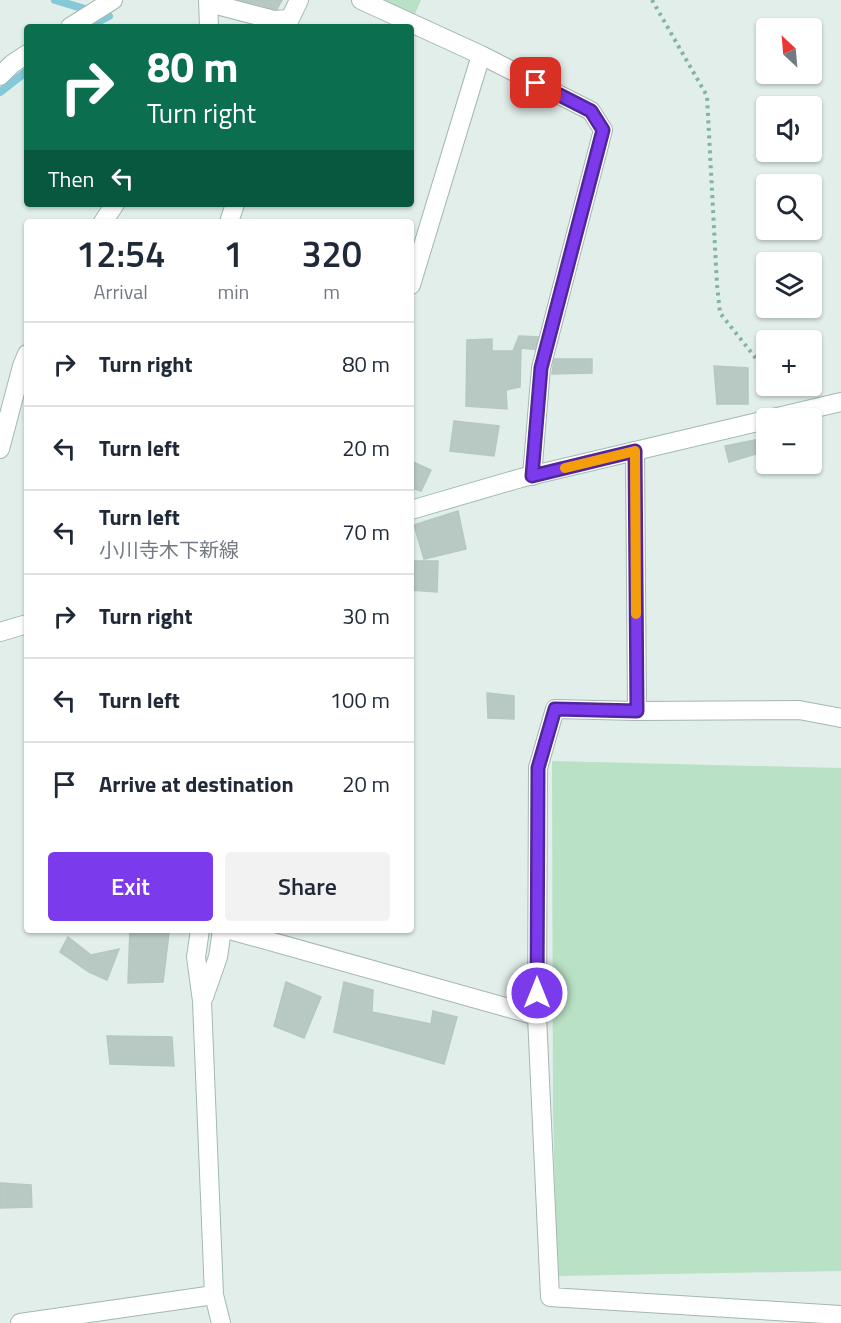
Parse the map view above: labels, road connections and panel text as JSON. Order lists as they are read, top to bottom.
{
  "north": "top left",
  "page": {
    "map_buttons": ["+", "−"],
    "turn": ["80 m", "Turn right"],
    "then": "Then",
    "eta": [
      "12:54",
      "Arrival",
      "1",
      "min",
      "320",
      "m"
    ],
    "list": [
      {
        "name": "Turn right",
        "value": "80 m"
      },
      {
        "name": "Turn left",
        "value": "20 m"
      },
      {
        "name": "Turn left",
        "note": "小川寺木下新線",
        "value": "70 m"
      },
      {
        "name": "Turn right",
        "value": "30 m"
      },
      {
        "name": "Turn left",
        "value": "100 m"
      },
      {
        "name": "Arrive at destination",
        "value": "20 m"
      }
    ],
    "buttons": ["Exit", "Share"]
  }
}
